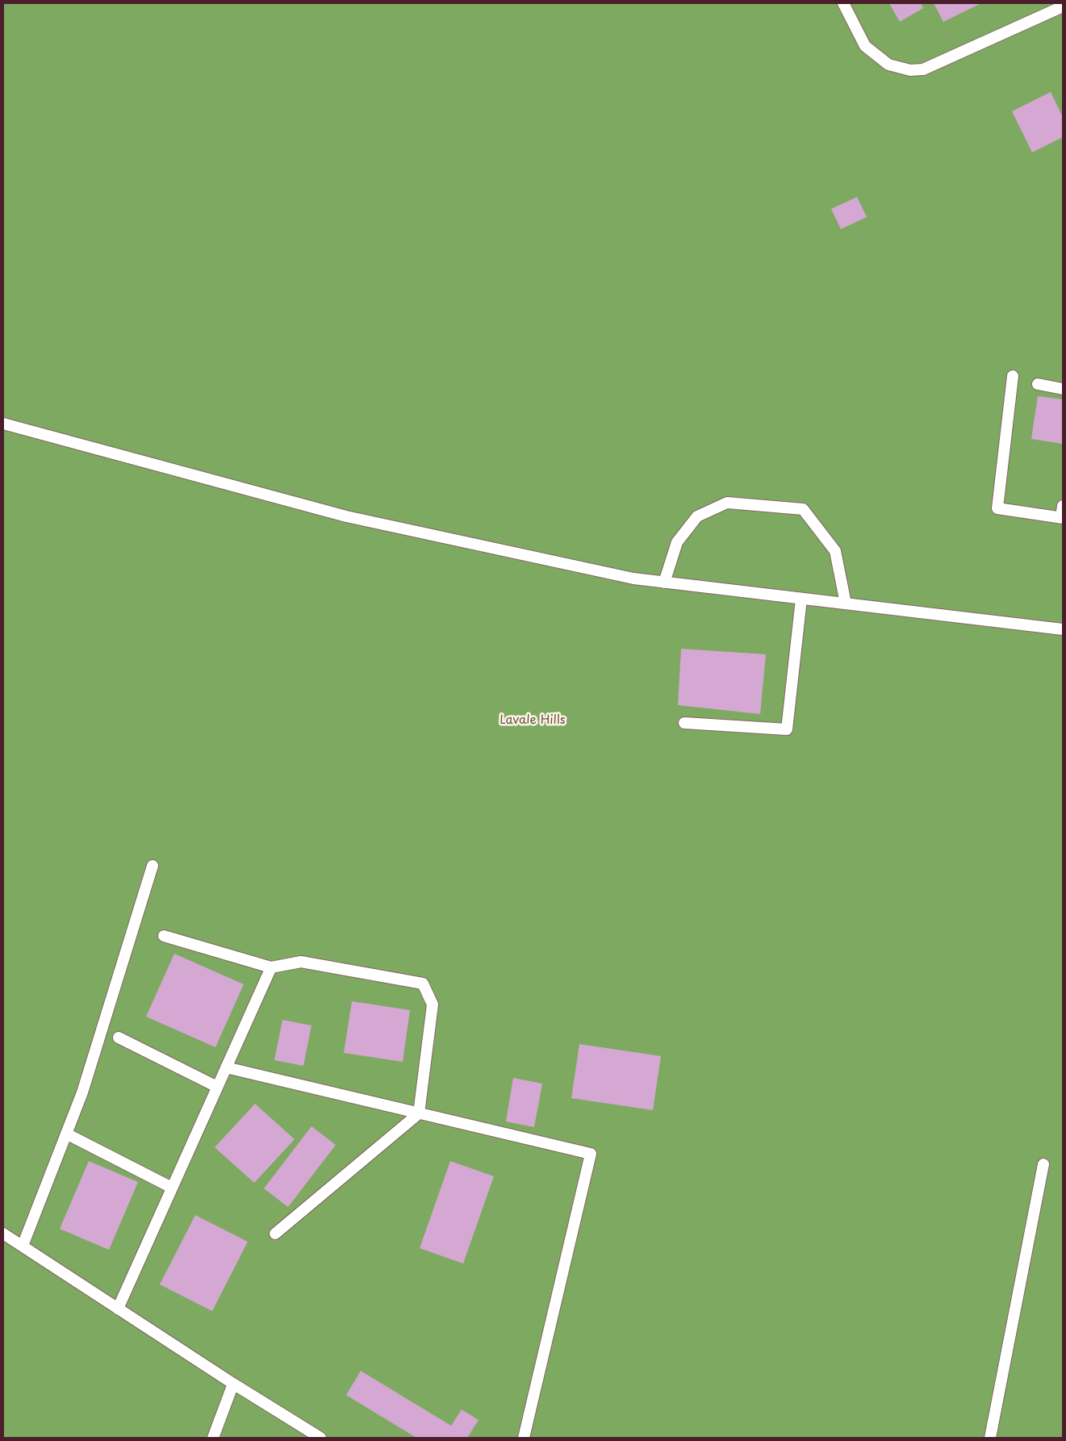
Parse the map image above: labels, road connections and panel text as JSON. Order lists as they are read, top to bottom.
{
  "parks": ["Lavale Hills"]
}
